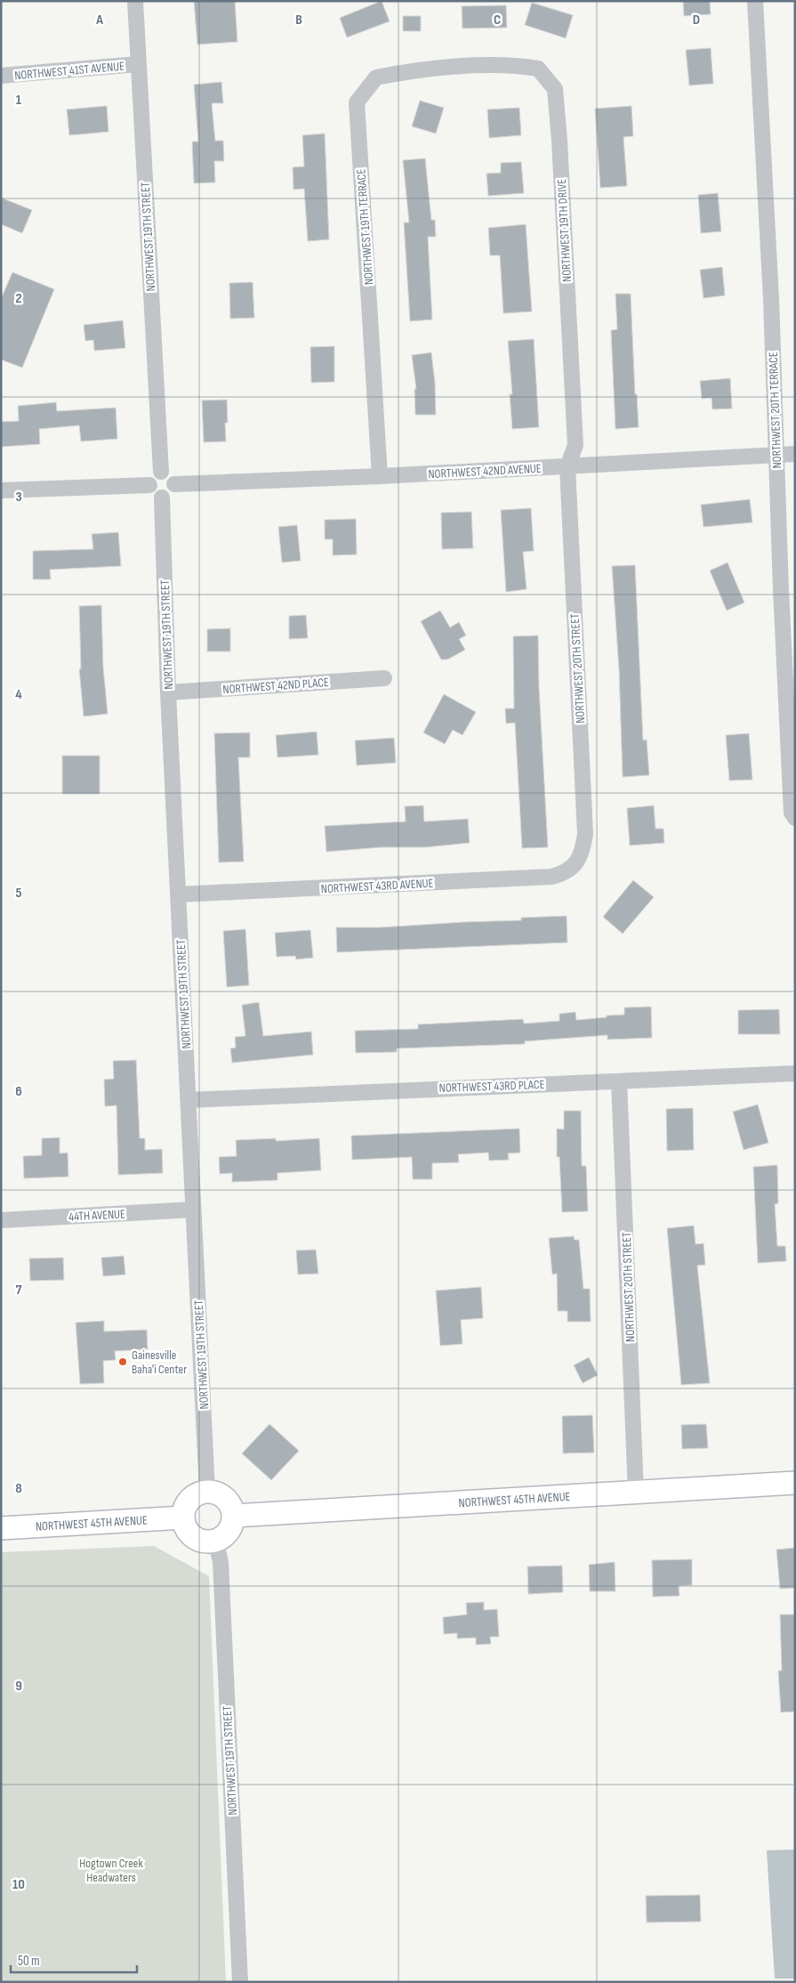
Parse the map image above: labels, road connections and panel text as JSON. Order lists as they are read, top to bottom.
{
  "streets": {
    "street": [
      "NORTHWEST 41ST AVENUE",
      "NORTHWEST 19TH TERRACE",
      "NORTHWEST 19TH DRIVE",
      "NORTHWEST 19TH STREET",
      "NORTHWEST 20TH TERRACE",
      "NORTHWEST 42ND AVENUE",
      "NORTHWEST 20TH STREET",
      "NORTHWEST 42ND PLACE",
      "NORTHWEST 43RD AVENUE",
      "NORTHWEST 43RD PLACE",
      "44TH AVENUE",
      "NORTHWEST 45TH AVENUE"
    ]
  },
  "crossings": [
    ["NORTHWEST 41ST AVENUE", "NORTHWEST 19TH STREET"],
    ["NORTHWEST 19TH TERRACE", "NORTHWEST 19TH DRIVE"],
    ["NORTHWEST 19TH TERRACE", "NORTHWEST 42ND AVENUE"],
    ["NORTHWEST 19TH DRIVE", "NORTHWEST 42ND AVENUE"],
    ["NORTHWEST 19TH DRIVE", "NORTHWEST 20TH STREET"],
    ["NORTHWEST 19TH STREET", "NORTHWEST 42ND AVENUE"],
    ["NORTHWEST 19TH STREET", "NORTHWEST 42ND PLACE"],
    ["NORTHWEST 19TH STREET", "NORTHWEST 43RD AVENUE"],
    ["NORTHWEST 19TH STREET", "NORTHWEST 43RD PLACE"],
    ["NORTHWEST 19TH STREET", "44TH AVENUE"],
    ["NORTHWEST 19TH STREET", "NORTHWEST 45TH AVENUE"],
    ["NORTHWEST 20TH TERRACE", "NORTHWEST 42ND AVENUE"],
    ["NORTHWEST 42ND AVENUE", "NORTHWEST 20TH STREET"],
    ["NORTHWEST 20TH STREET", "NORTHWEST 43RD AVENUE"],
    ["NORTHWEST 20TH STREET", "NORTHWEST 43RD PLACE"],
    ["NORTHWEST 20TH STREET", "NORTHWEST 45TH AVENUE"]
  ],
  "parks": ["Hogtown Creek Headwaters"],
  "places": ["Gainesville Baha'i Center"],
  "scale_bar": "50 m",
  "grid": {
    "columns": [
      "A",
      "B",
      "C",
      "D"
    ],
    "rows": [
      "1",
      "2",
      "3",
      "4",
      "5",
      "6",
      "7",
      "8",
      "9",
      "10"
    ]
  }
}
